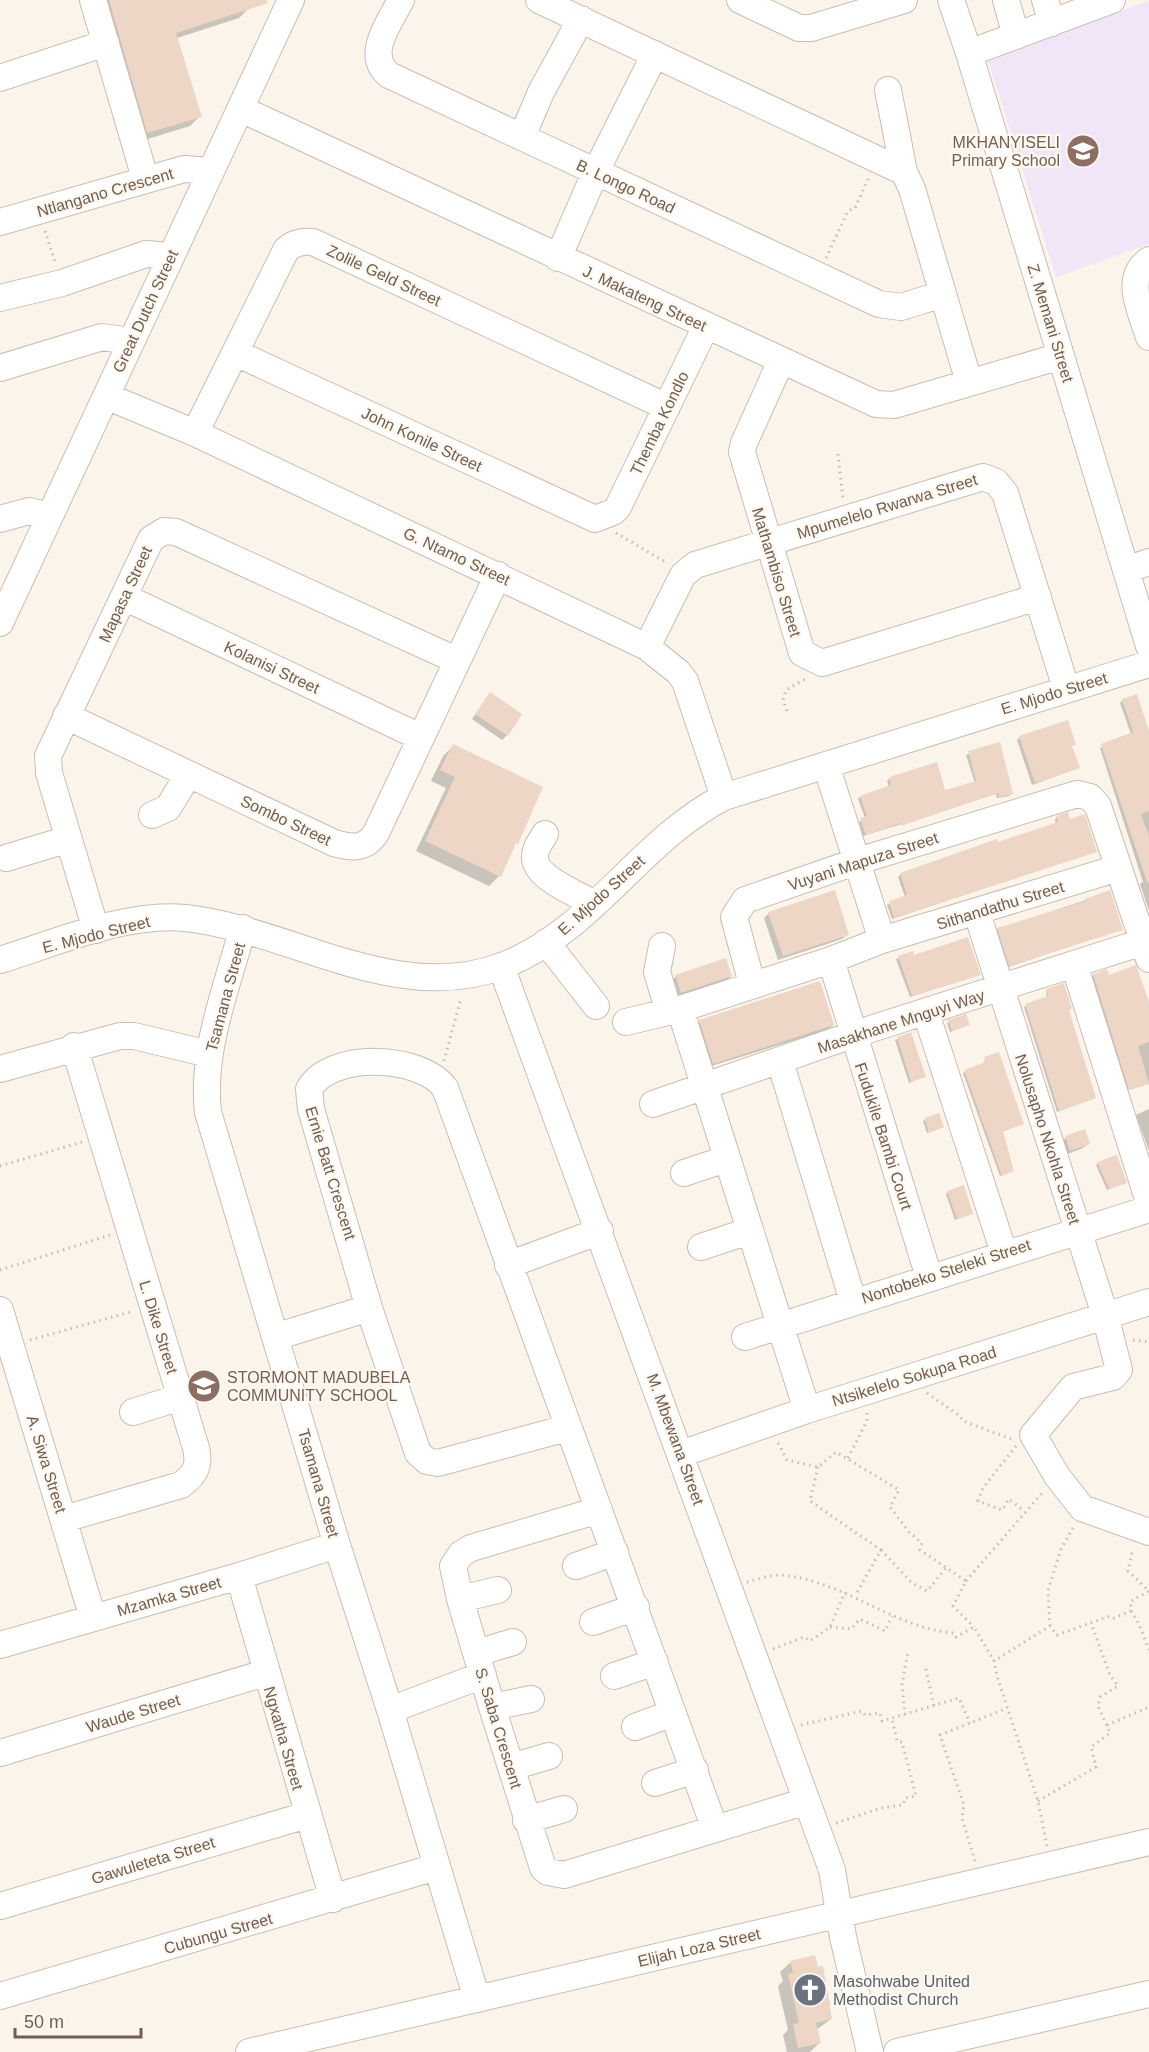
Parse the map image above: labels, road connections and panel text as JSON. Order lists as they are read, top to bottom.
{
  "streets": {
    "street": [
      "B. Longo Road",
      "Ntlangano Crescent",
      "Zolile Geld Street",
      "J. Makateng Street",
      "Great Dutch Street",
      "Z. Memani Street",
      "Themba Kondlo",
      "John Konile Street",
      "Mpumelelo Rwarwa Street",
      "G. Ntamo Street",
      "Mathambiso Street",
      "Mapasa Street",
      "Kolanisi Street",
      "E. Mjodo Street",
      "Sombo Street",
      "Vuyani Mapuza Street",
      "Sithandathu Street",
      "Tsamana Street",
      "Masakhane Mnguyi Way",
      "Fudukile Bambi Court",
      "Nolusapho Nkohla Street",
      "Ernie Batt Crescent",
      "Nontobeko Steleki Street",
      "L. Dike Street",
      "Ntsikelelo Sokupa Road",
      "M. Mbewana Street",
      "A. Siwa Street",
      "Mzamka Street",
      "Waude Street",
      "S. Saba Crescent",
      "Ngxatha Street",
      "Gawuleteta Street",
      "Cubungu Street",
      "Elijah Loza Street"
    ]
  },
  "crossings": [
    ["Ntlangano Crescent", "Great Dutch Street"],
    ["Zolile Geld Street", "Themba Kondlo"],
    ["Zolile Geld Street", "John Konile Street"],
    ["Zolile Geld Street", "G. Ntamo Street"],
    ["J. Makateng Street", "Great Dutch Street"],
    ["J. Makateng Street", "Z. Memani Street"],
    ["J. Makateng Street", "Themba Kondlo"],
    ["J. Makateng Street", "Mathambiso Street"],
    ["Great Dutch Street", "G. Ntamo Street"],
    ["Themba Kondlo", "John Konile Street"],
    ["Mpumelelo Rwarwa Street", "Mathambiso Street"],
    ["Mpumelelo Rwarwa Street", "E. Mjodo Street"],
    ["G. Ntamo Street", "E. Mjodo Street"],
    ["G. Ntamo Street", "Sombo Street"],
    ["Mapasa Street", "Kolanisi Street"],
    ["Mapasa Street", "E. Mjodo Street"],
    ["Mapasa Street", "Sombo Street"],
    ["Kolanisi Street", "Sombo Street"],
    ["E. Mjodo Street", "Tsamana Street"],
    ["E. Mjodo Street", "M. Mbewana Street"],
    ["Vuyani Mapuza Street", "Sithandathu Street"],
    ["Sithandathu Street", "Fudukile Bambi Court"],
    ["Sithandathu Street", "Nolusapho Nkohla Street"],
    ["Tsamana Street", "Mzamka Street"],
    ["Tsamana Street", "Cubungu Street"],
    ["Tsamana Street", "Elijah Loza Street"],
    ["Masakhane Mnguyi Way", "Fudukile Bambi Court"],
    ["Masakhane Mnguyi Way", "Nolusapho Nkohla Street"],
    ["Fudukile Bambi Court", "Nontobeko Steleki Street"],
    ["Nolusapho Nkohla Street", "Nontobeko Steleki Street"],
    ["Nolusapho Nkohla Street", "Ntsikelelo Sokupa Road"],
    ["L. Dike Street", "A. Siwa Street"],
    ["Ntsikelelo Sokupa Road", "M. Mbewana Street"],
    ["M. Mbewana Street", "S. Saba Crescent"],
    ["M. Mbewana Street", "Elijah Loza Street"],
    ["A. Siwa Street", "Mzamka Street"],
    ["Mzamka Street", "Ngxatha Street"],
    ["Waude Street", "Ngxatha Street"],
    ["Ngxatha Street", "Gawuleteta Street"],
    ["Ngxatha Street", "Cubungu Street"]
  ],
  "places": {
    "school or university": ["MKHANYISELI Primary School", "STORMONT MADUBELA COMMUNITY SCHOOL"],
    "church": ["Masohwabe United Methodist Church"]
  },
  "scale_bar": "50 m"
}
